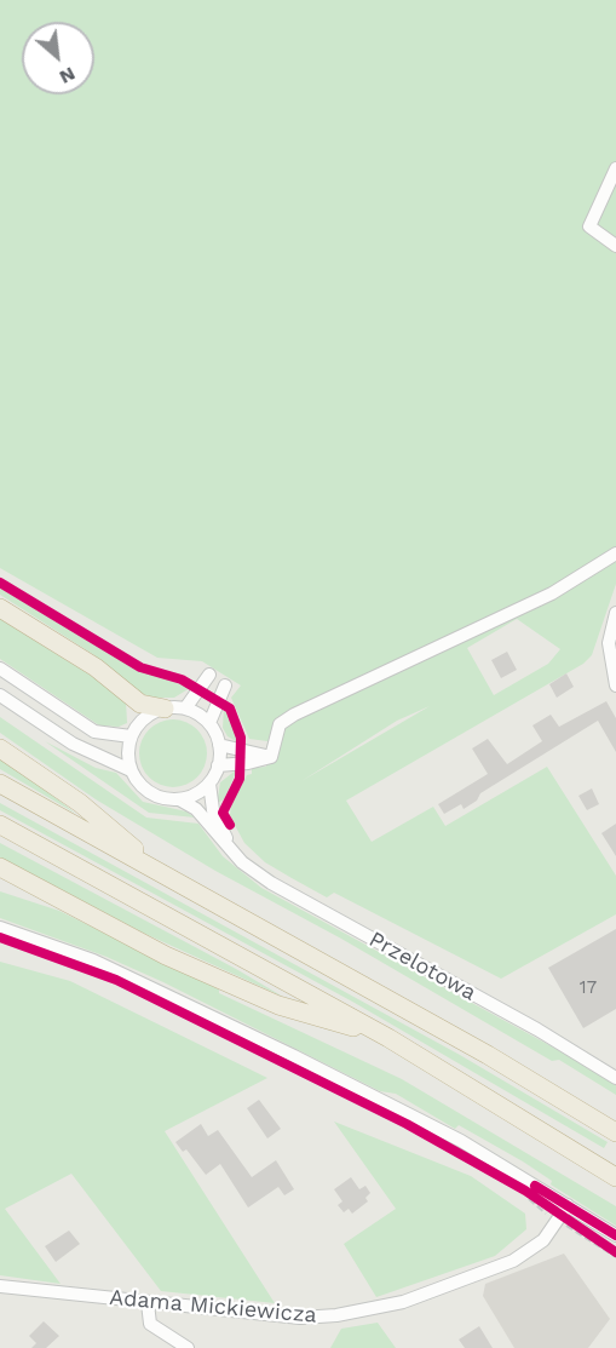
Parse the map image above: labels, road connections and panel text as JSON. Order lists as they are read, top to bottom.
{
  "streets": {
    "street": ["Przelotowa", "Adama Mickiewicza"]
  },
  "house_numbers": ["17"],
  "north": "bottom right"
}
